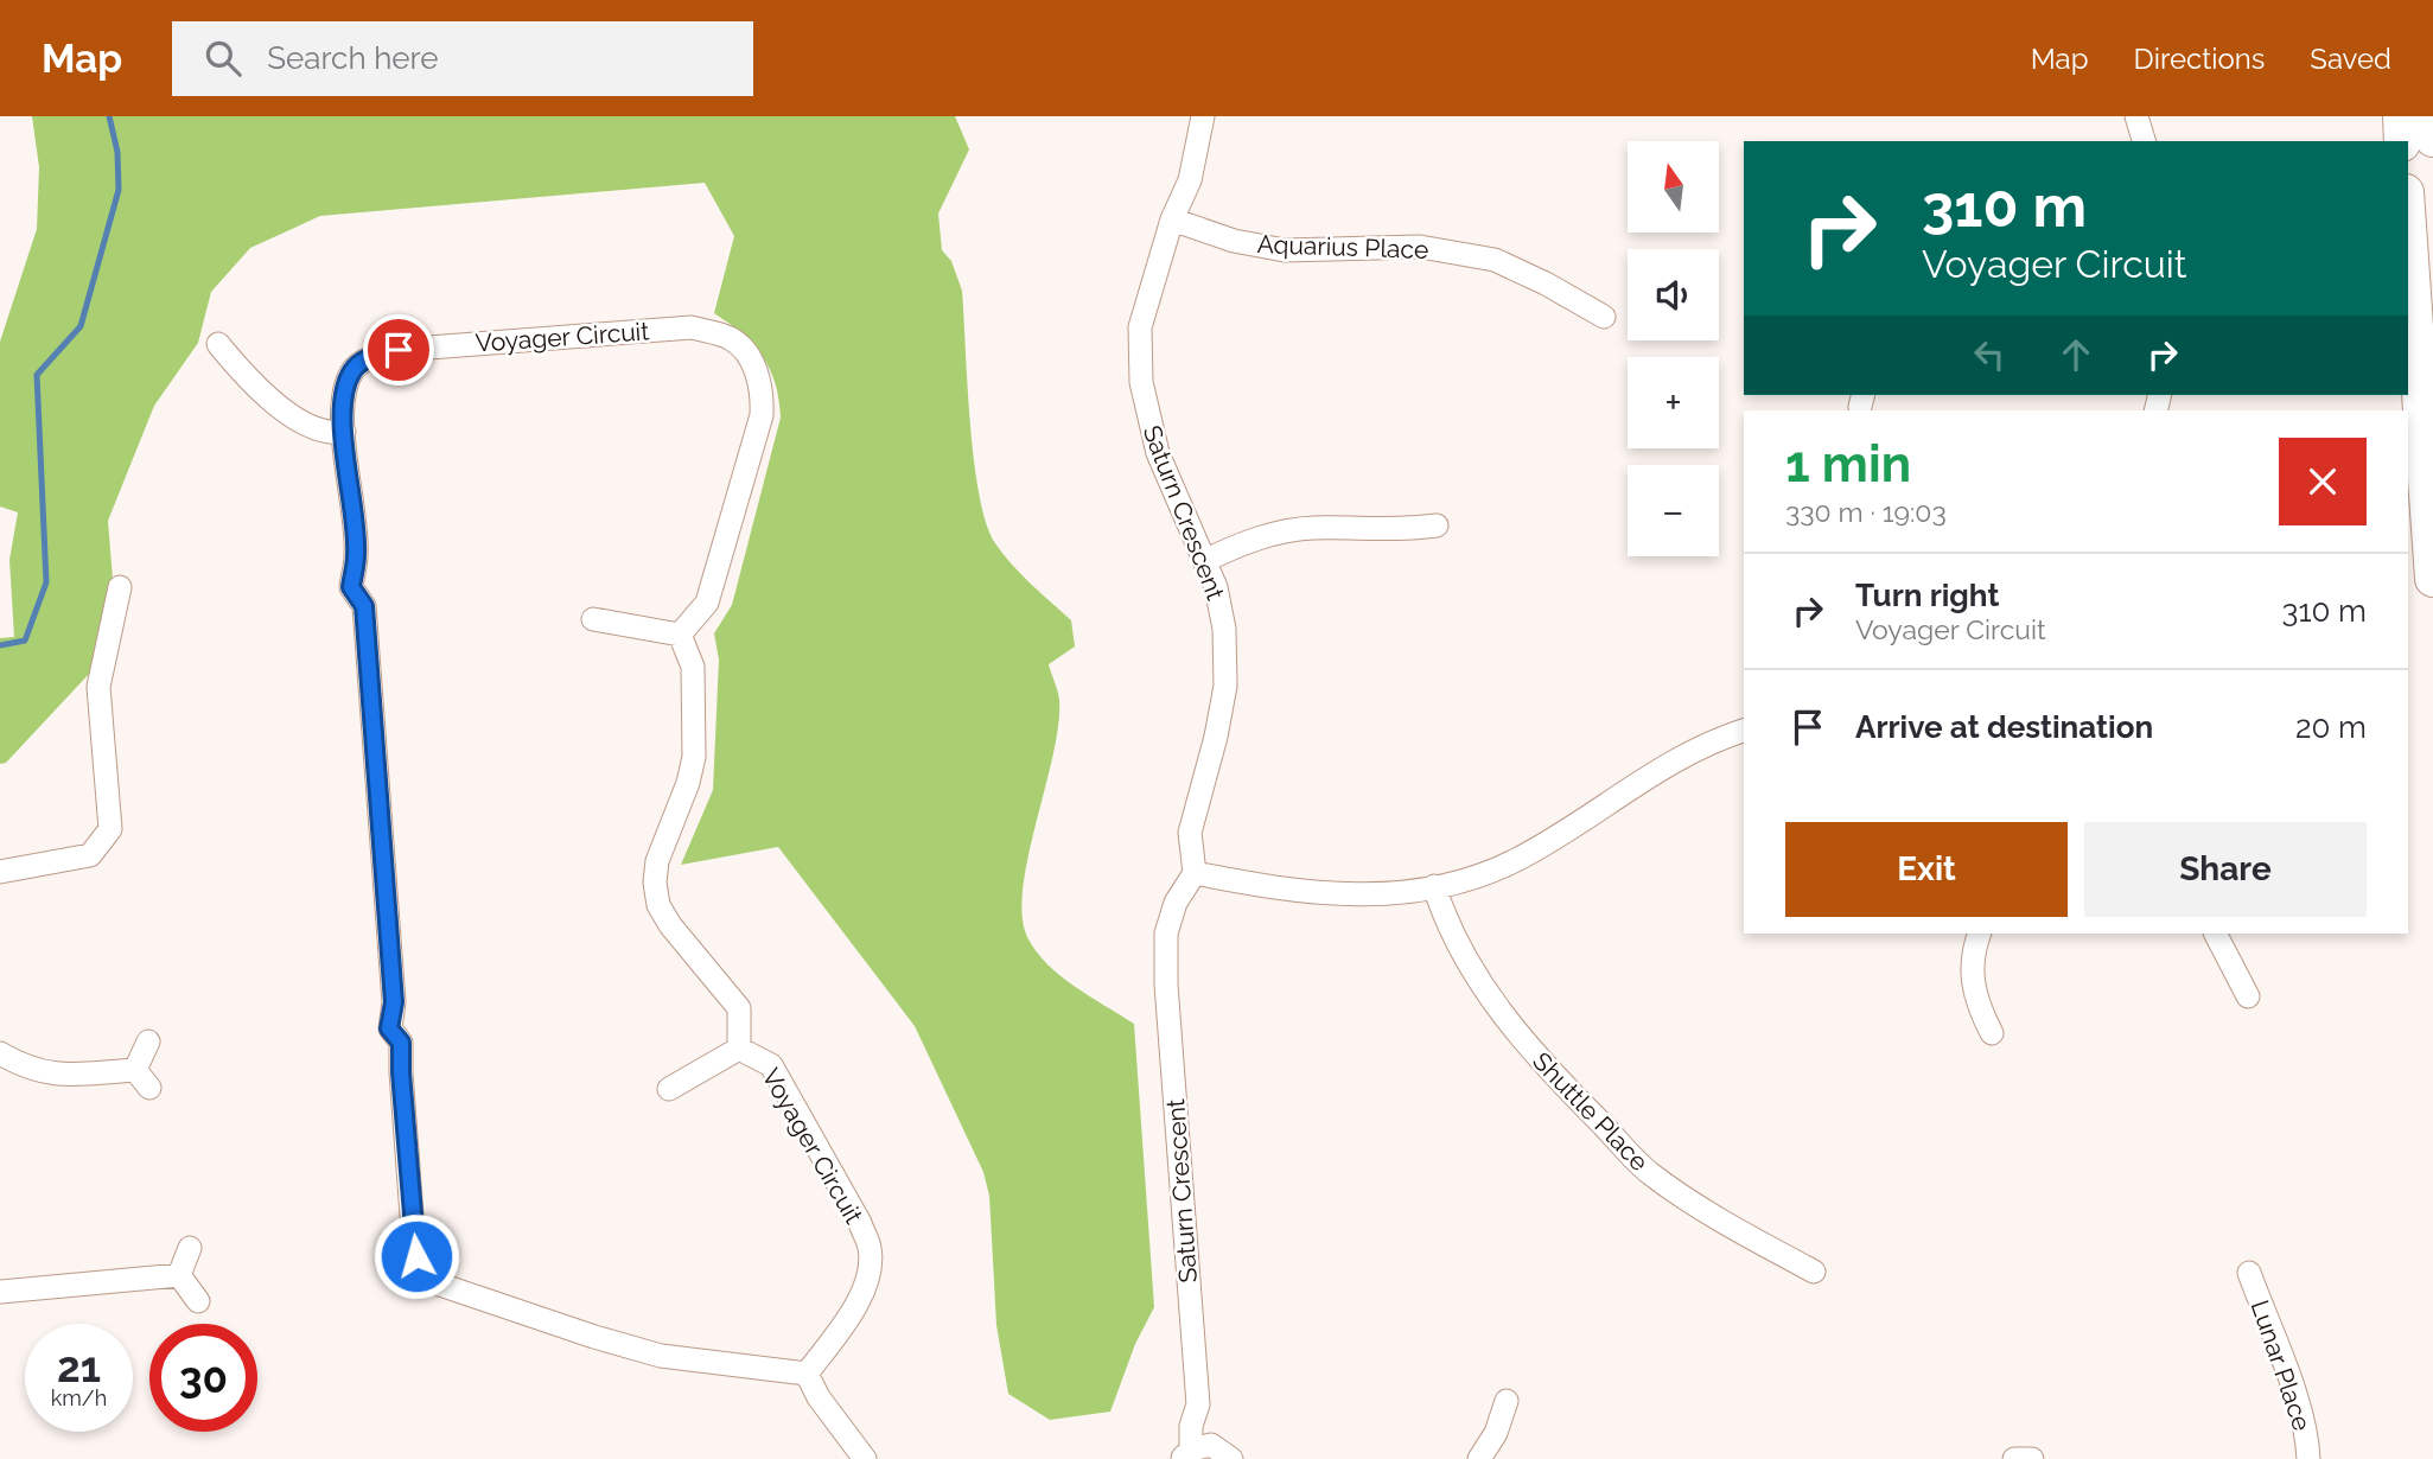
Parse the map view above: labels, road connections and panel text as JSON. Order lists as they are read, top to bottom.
{
  "streets": {
    "street": [
      "Aquarius Place",
      "Voyager Circuit",
      "Saturn Crescent",
      "Shuttle Place",
      "Lunar Place"
    ]
  },
  "crossings": [
    ["Aquarius Place", "Saturn Crescent"]
  ],
  "north": "top",
  "page": {
    "header": "Map",
    "search": "Search here",
    "nav": ["Map", "Directions", "Saved"],
    "map_buttons": ["+", "−"],
    "turn": ["310 m", "Voyager Circuit"],
    "heading": ["1 min", "330 m · 19:03"],
    "list": [
      {
        "name": "Turn right",
        "note": "Voyager Circuit",
        "value": "310 m"
      },
      {
        "name": "Arrive at destination",
        "value": "20 m"
      }
    ],
    "buttons": ["Exit", "Share"],
    "speed": "21 km/h",
    "limit": "30"
  }
}
